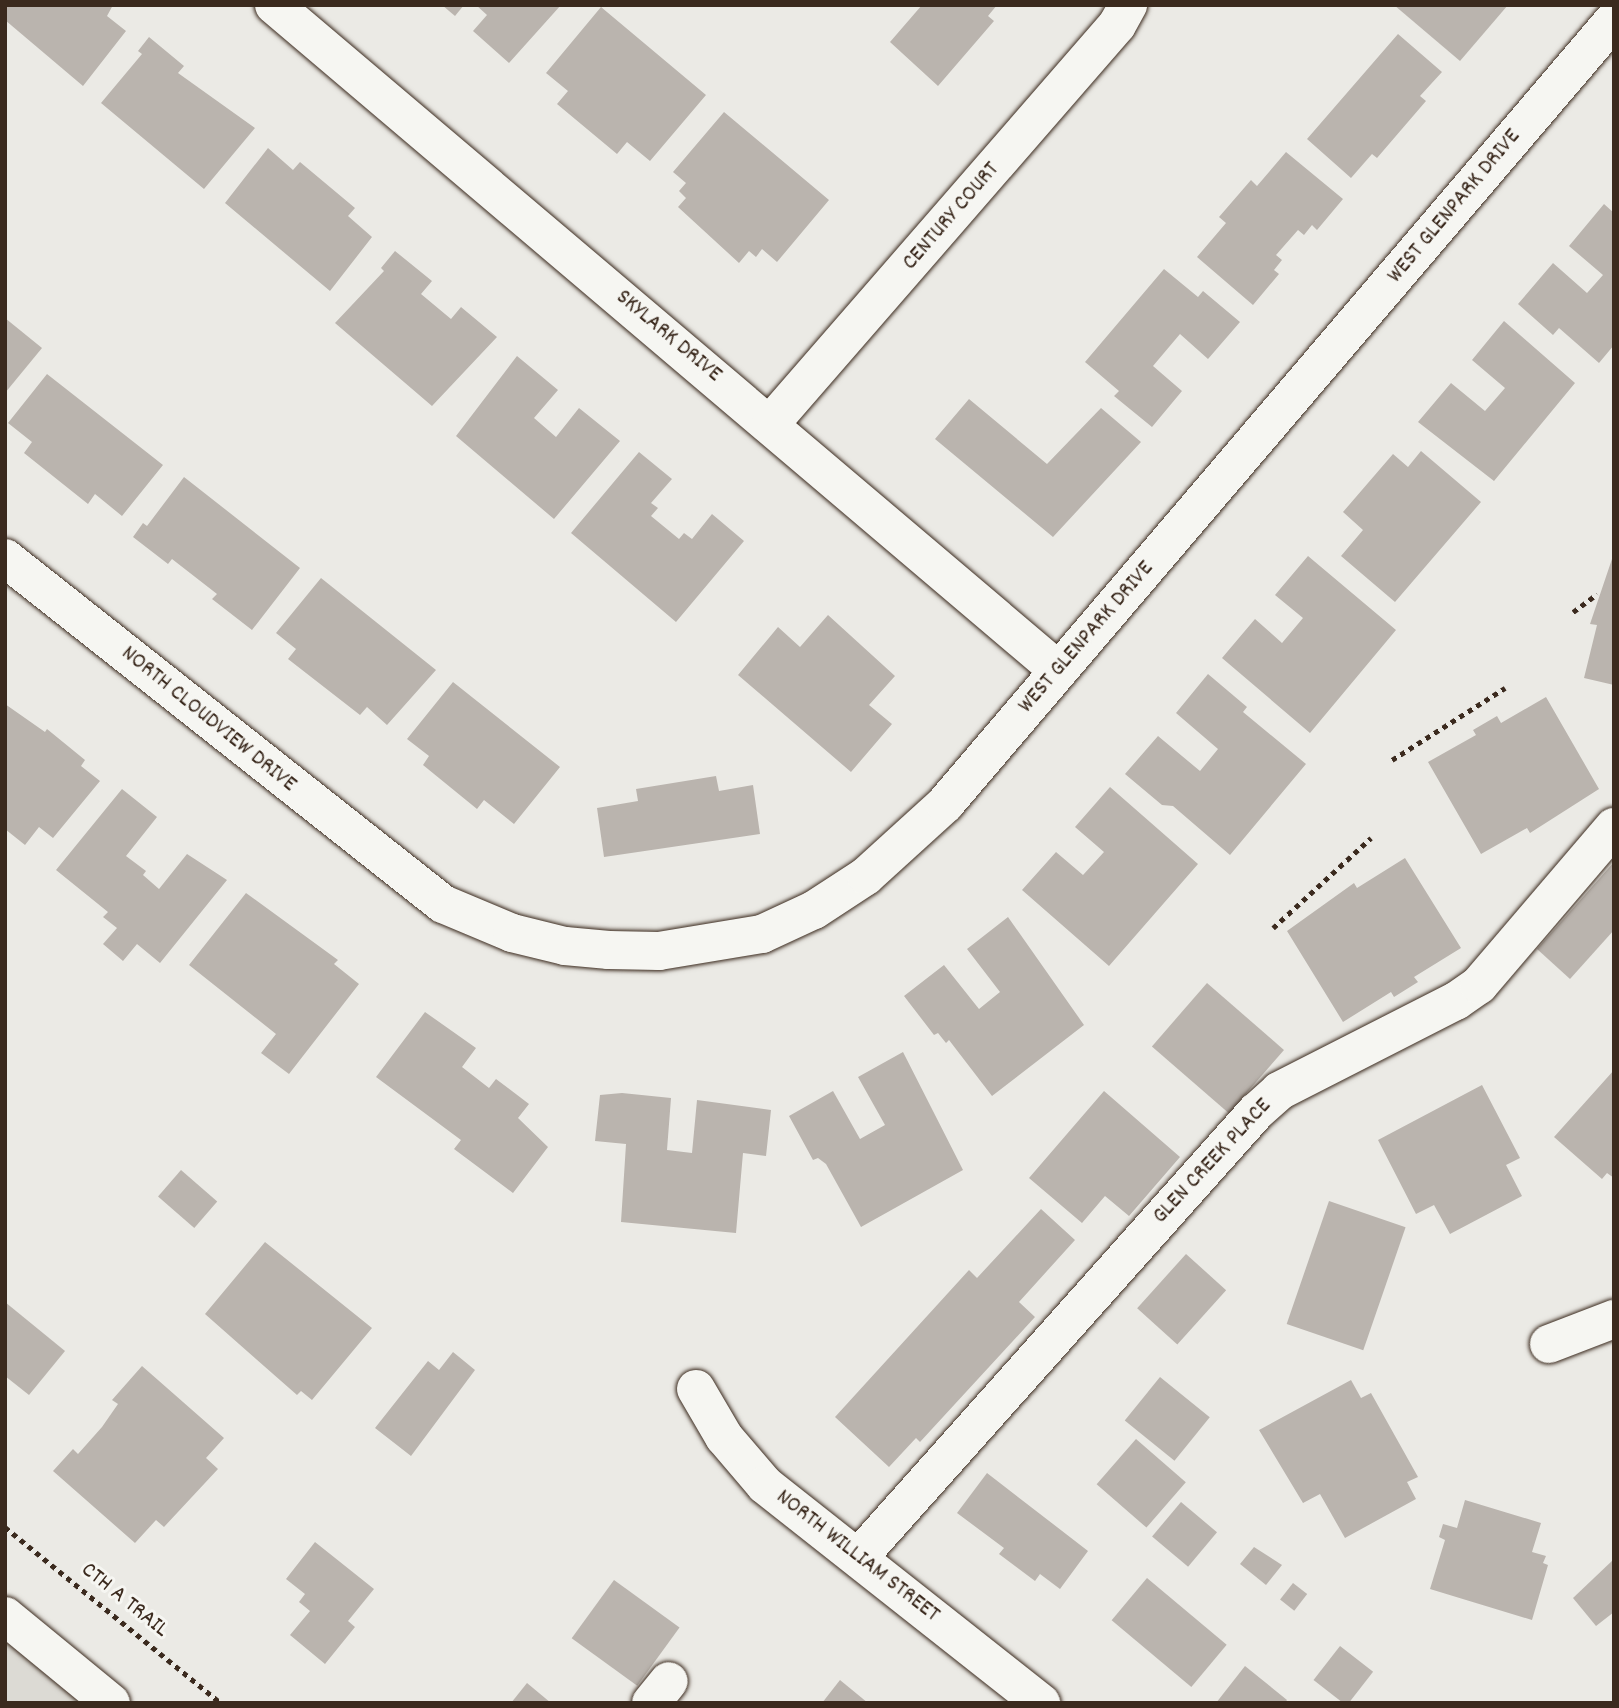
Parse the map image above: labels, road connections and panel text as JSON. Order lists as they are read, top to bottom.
{
  "streets": {
    "street": [
      "WEST GLENPARK DRIVE",
      "CENTURY COURT",
      "SKYLARK DRIVE",
      "NORTH CLOUDVIEW DRIVE",
      "GLEN CREEK PLACE",
      "NORTH WILLIAM STREET"
    ],
    "path": ["CTH A TRAIL"]
  },
  "crossings": [
    ["WEST GLENPARK DRIVE", "SKYLARK DRIVE"],
    ["WEST GLENPARK DRIVE", "NORTH CLOUDVIEW DRIVE"],
    ["CENTURY COURT", "SKYLARK DRIVE"],
    ["GLEN CREEK PLACE", "NORTH WILLIAM STREET"]
  ]
}
